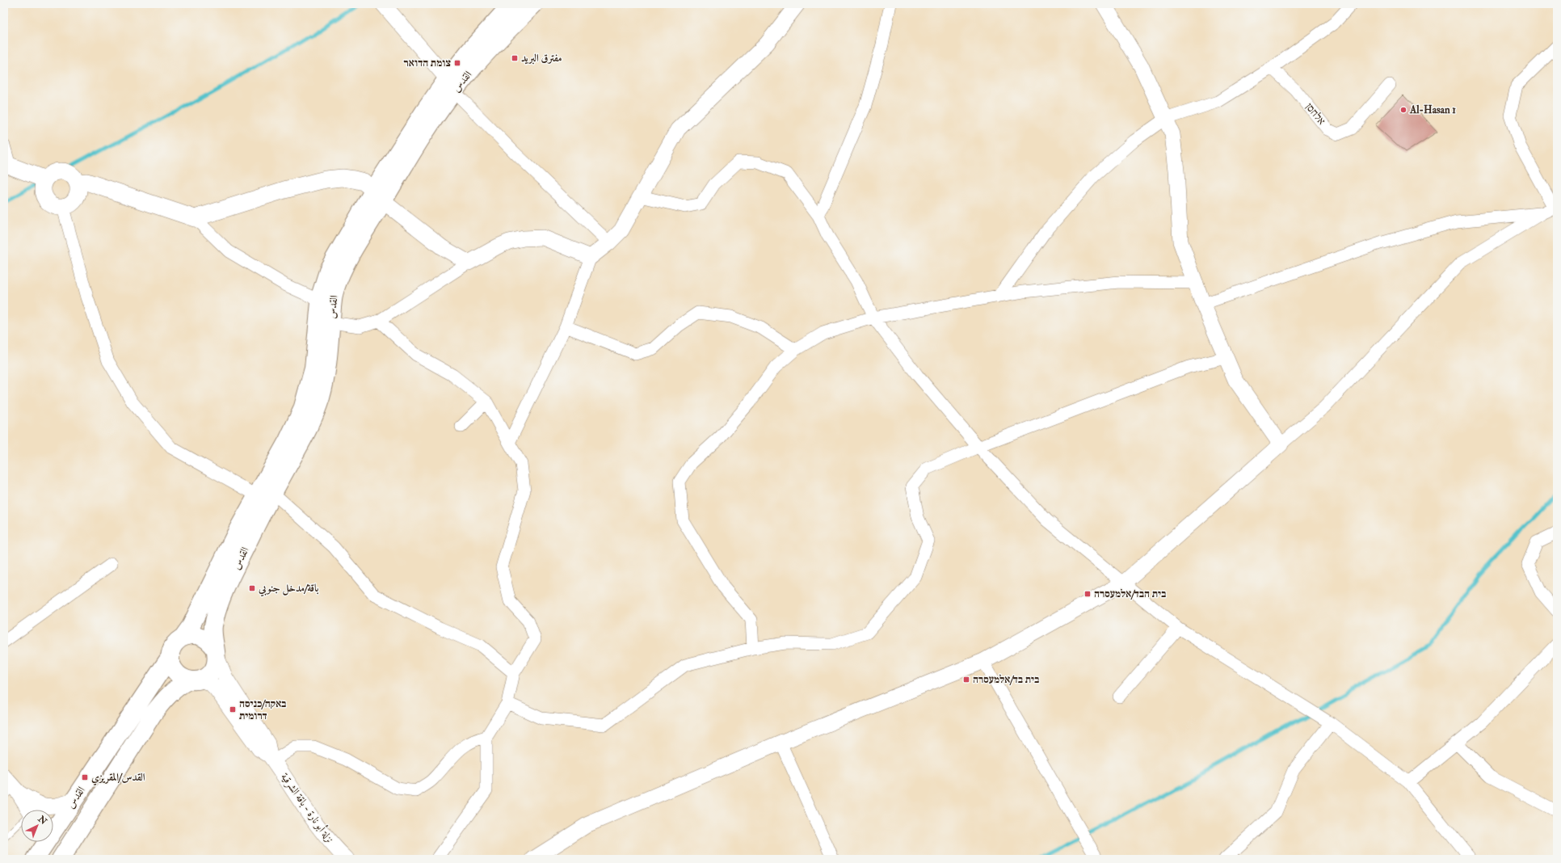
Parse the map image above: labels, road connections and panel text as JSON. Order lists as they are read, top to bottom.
{
  "streets": {
    "main road": ["القدس"],
    "street": ["אלחסן", "نزلة أبو نارة - باقة الشرقية"]
  },
  "crossings": [
    ["القدس", "نزلة أبو نارة - باقة الشرقية"]
  ],
  "places": {
    "transit": [
      "مفترق البريد",
      "צומת הדואר",
      "باقة/مدخل جنوبي",
      "בית הבד/אלמעסרה",
      "בית בד/אלמעסרה",
      "באקה/כניסה דרומית",
      "القدس/المقريزي"
    ],
    "other": ["Al-Hasan 1"]
  },
  "north": "top right"
}
